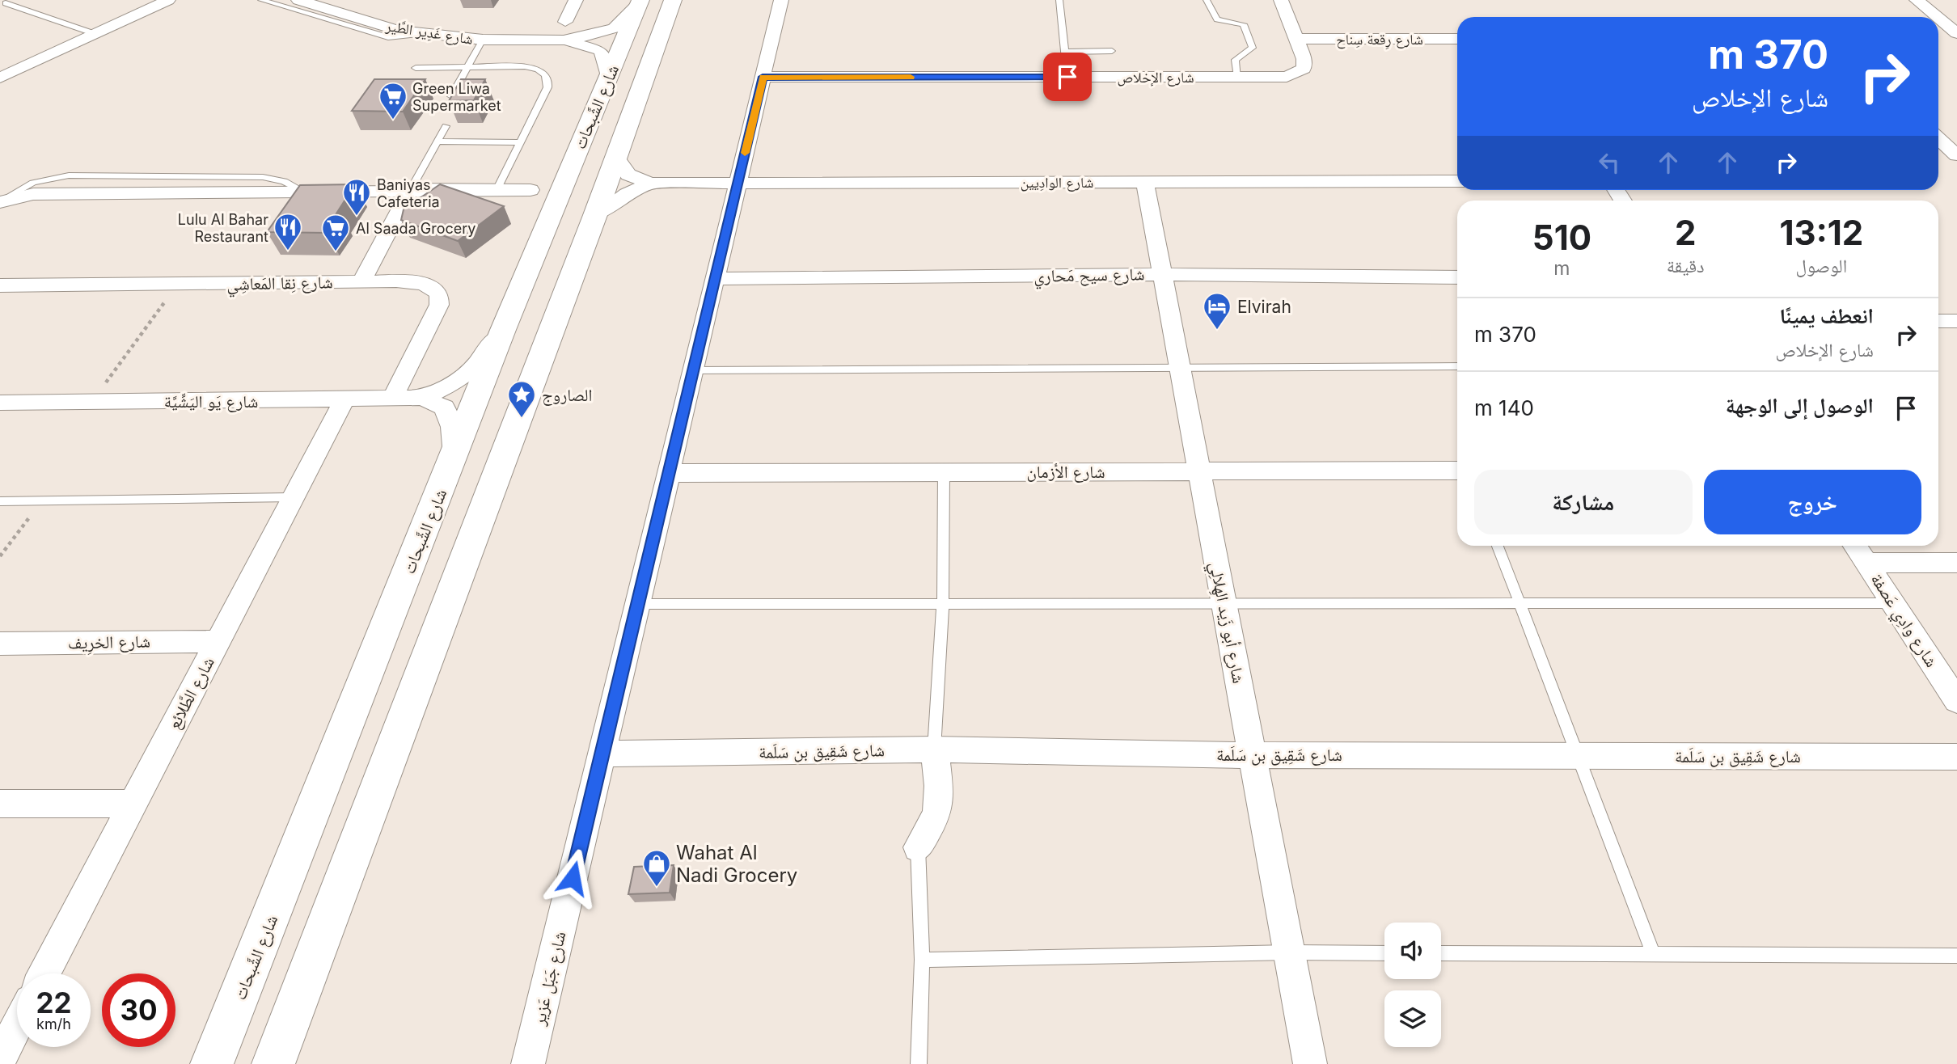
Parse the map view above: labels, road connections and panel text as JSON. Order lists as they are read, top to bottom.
{
  "streets": {
    "street": [
      "شارع غَدِير الطَّير",
      "شارع رِقعة سِناح",
      "شارع الإخلاص",
      "شارع الشَّبحات",
      "شارع الوادِيين",
      "شارع سيح مَحاري",
      "شارع نِقا المَعاشِي",
      "شارع يَو اليَشِّيَّة",
      "شارع الأزمان",
      "شارع وادِي عَصفة",
      "شارع أبو زَيد الهِلالِي",
      "شارع الخرِيف",
      "شارع الطَّلائِع",
      "شارع شَقِيق بن سَلَمة",
      "شارع جَبَل عَزير"
    ]
  },
  "crossings": [
    ["شارع غَدِير الطَّير", "شارع الشَّبحات"],
    ["شارع رِقعة سِناح", "شارع الإخلاص"],
    ["شارع الإخلاص", "شارع جَبَل عَزير"],
    ["شارع الشَّبحات", "شارع الوادِيين"],
    ["شارع الشَّبحات", "شارع يَو اليَشِّيَّة"],
    ["شارع الوادِيين", "شارع أبو زَيد الهِلالِي"],
    ["شارع الوادِيين", "شارع جَبَل عَزير"],
    ["شارع سيح مَحاري", "شارع أبو زَيد الهِلالِي"],
    ["شارع سيح مَحاري", "شارع جَبَل عَزير"],
    ["شارع نِقا المَعاشِي", "شارع يَو اليَشِّيَّة"],
    ["شارع يَو اليَشِّيَّة", "شارع الطَّلائِع"],
    ["شارع الأزمان", "شارع أبو زَيد الهِلالِي"],
    ["شارع الأزمان", "شارع جَبَل عَزير"],
    ["شارع أبو زَيد الهِلالِي", "شارع شَقِيق بن سَلَمة"],
    ["شارع الخرِيف", "شارع الطَّلائِع"],
    ["شارع شَقِيق بن سَلَمة", "شارع جَبَل عَزير"]
  ],
  "places": {
    "supermarket": ["Green Liwa Supermarket", "Al Saada Grocery"],
    "restaurant": ["Baniyas Cafeteria", "Lulu Al Bahar Restaurant"],
    "hotel": ["Elvirah"],
    "place": ["الصاروج"],
    "shop": ["Wahat Al Nadi Grocery"]
  },
  "page": {
    "turn": ["370 m", "شارع الإخلاص"],
    "eta": [
      "13:12",
      "الوصول",
      "2",
      "دقيقة",
      "510",
      "m"
    ],
    "list": [
      {
        "name": "انعطف يمينًا",
        "note": "شارع الإخلاص",
        "value": "370 m"
      },
      {
        "name": "الوصول إلى الوجهة",
        "value": "140 m"
      }
    ],
    "buttons": ["خروج", "مشاركة"],
    "speed": "22 km/h",
    "limit": "30"
  }
}
